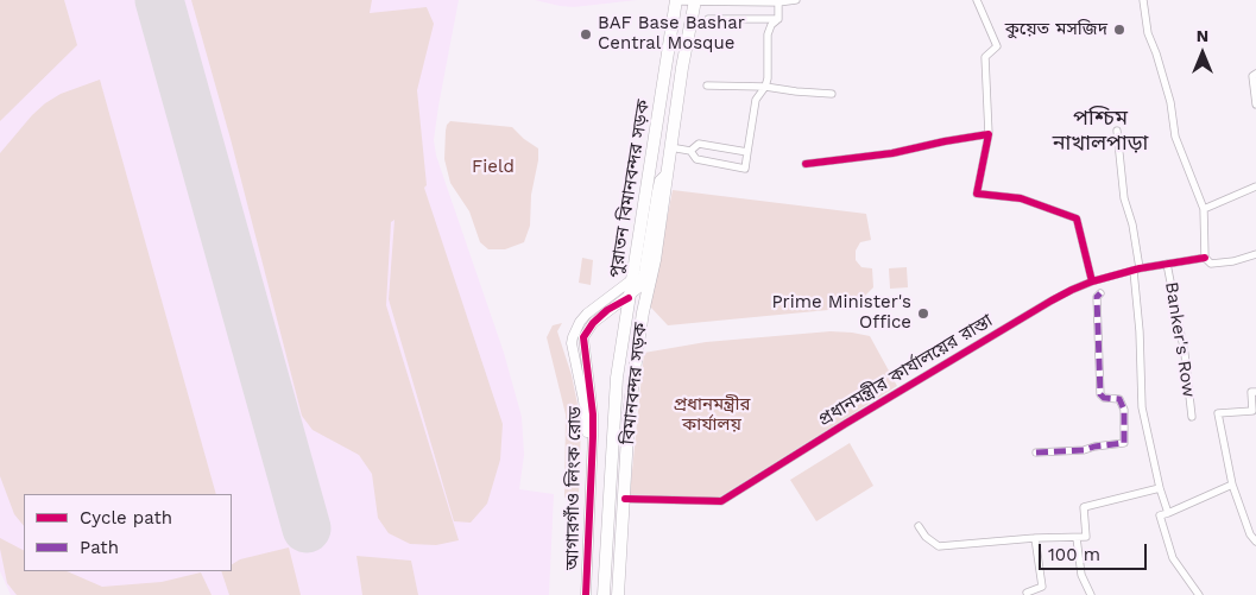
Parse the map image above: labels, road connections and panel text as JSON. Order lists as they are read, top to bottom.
{
  "streets": {
    "highway": ["পুরাতন বিমানবন্দর সড়ক", "বিমানবন্দর সড়ক"],
    "main road": ["আগারগাঁও লিংক রোড"],
    "street": ["Banker's Row", "প্রধানমন্ত্রীর কার্যালয়ের রাস্তা"]
  },
  "crossings": [
    ["পুরাতন বিমানবন্দর সড়ক", "বিমানবন্দর সড়ক"],
    ["পুরাতন বিমানবন্দর সড়ক", "আগারগাঁও লিংক রোড"],
    ["Banker's Row", "প্রধানমন্ত্রীর কার্যালয়ের রাস্তা"],
    ["প্রধানমন্ত্রীর কার্যালয়ের রাস্তা", "বিমানবন্দর সড়ক"],
    ["বিমানবন্দর সড়ক", "আগারগাঁও লিংক রোড"]
  ],
  "districts": ["পশ্চিম নাখালপাড়া"],
  "parks": ["Field", "প্রধানমন্ত্রীর কার্যালয়"],
  "places": ["কুয়েত মসজিদ", "BAF Base Bashar Central Mosque", "Prime Minister's Office"],
  "legend": ["Cycle path", "Path"],
  "scale_bar": "100 m",
  "north": "top"
}
